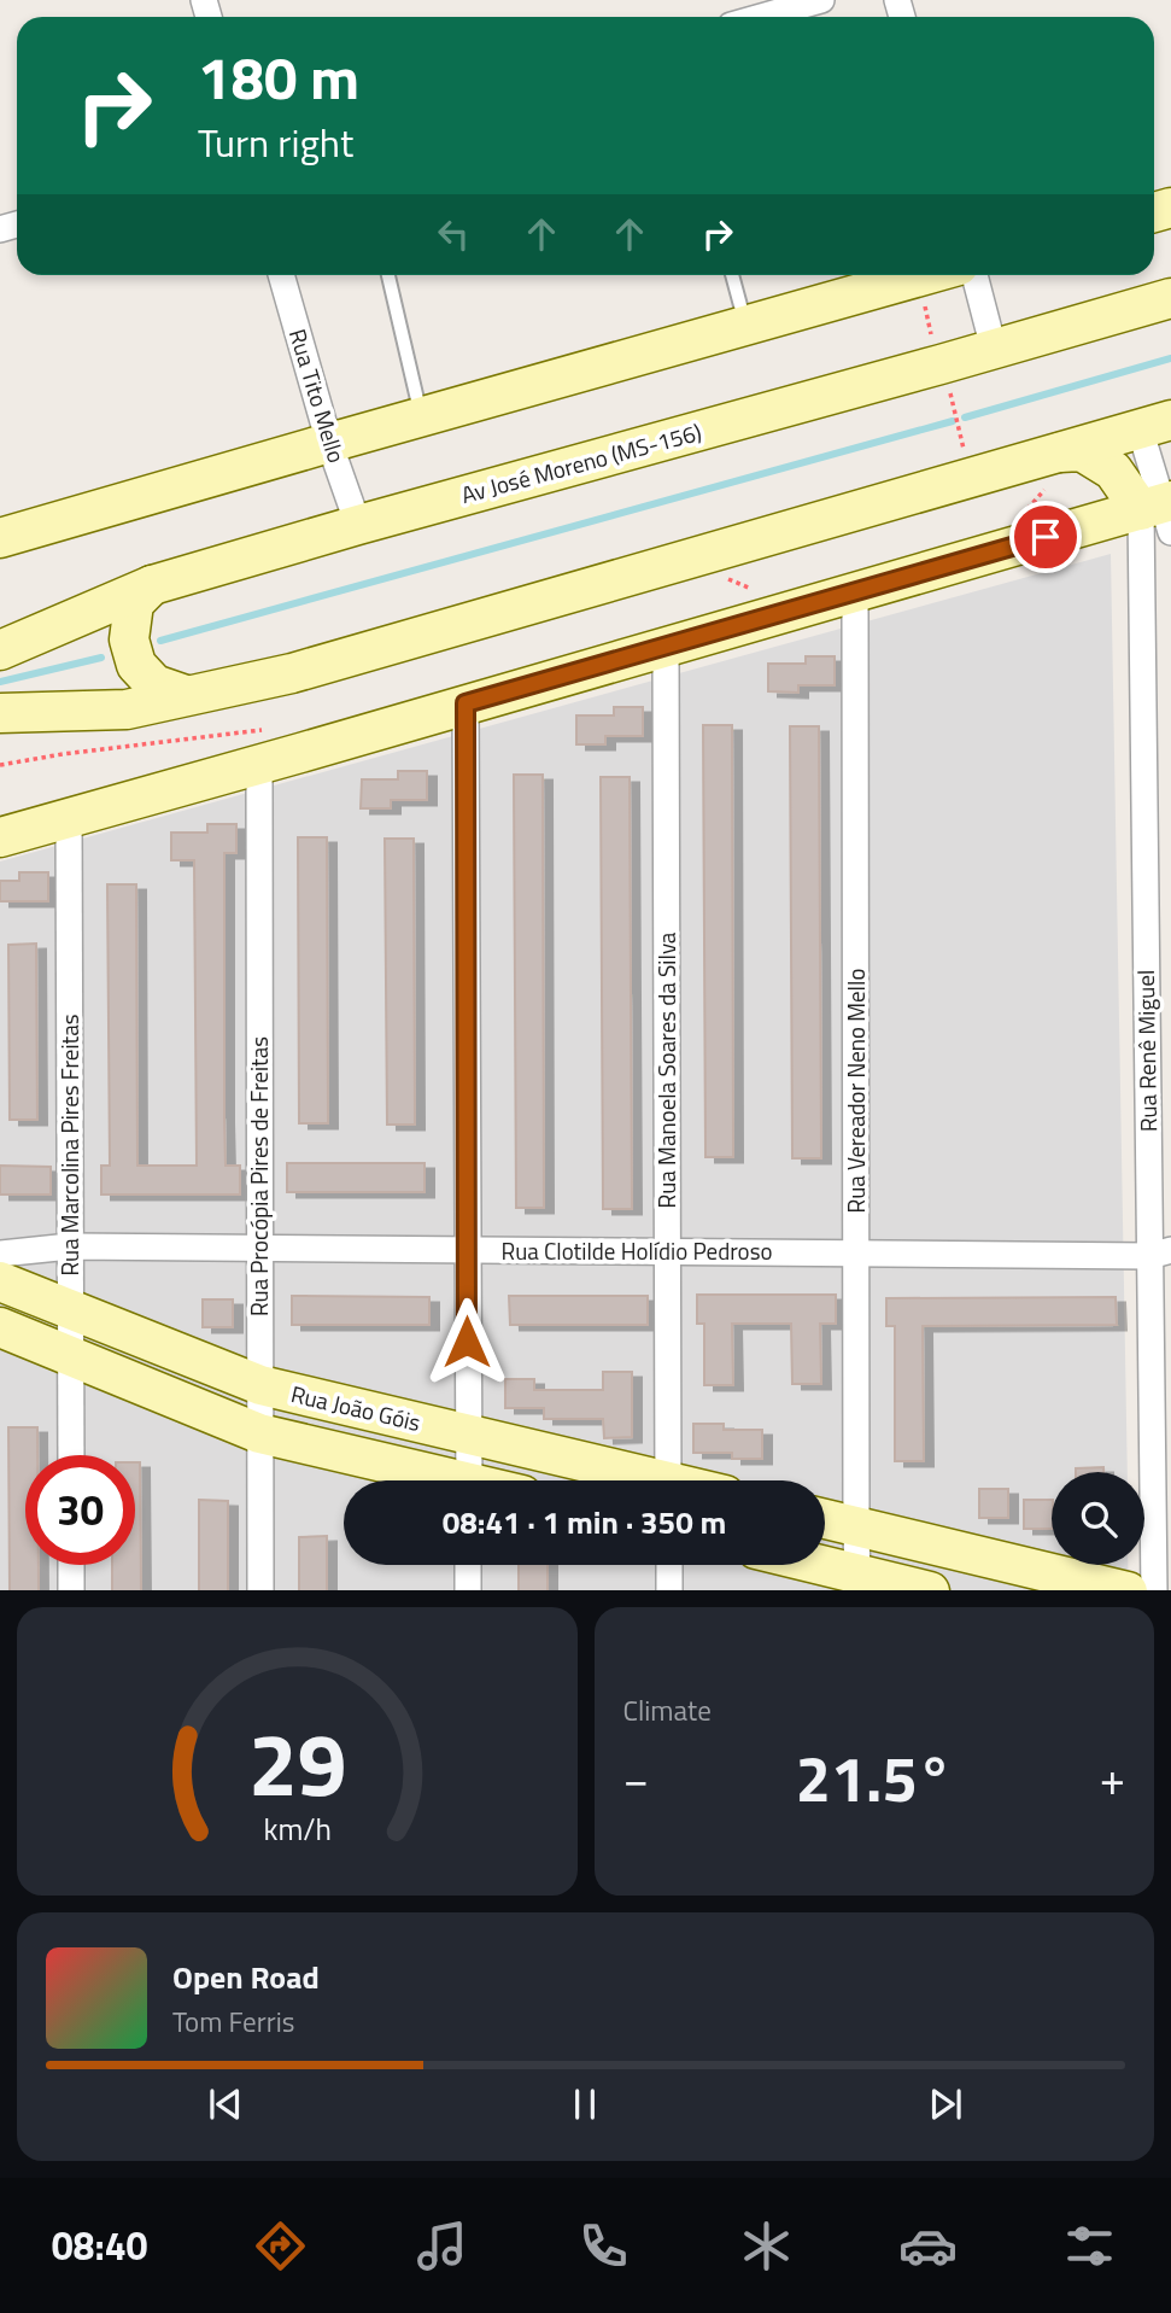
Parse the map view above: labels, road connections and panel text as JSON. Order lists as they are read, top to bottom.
{
  "streets": {
    "street": [
      "Rua Tito Mello",
      "Av José Moreno (MS-156)",
      "Rua Renê Miguel",
      "Rua Manoela Soares da Silva",
      "Rua Vereador Neno Mello",
      "Rua Marcolina Pires Freitas",
      "Rua Procópia Pires de Freitas",
      "Rua Clotilde Holídio Pedroso",
      "Rua João Góis"
    ]
  },
  "crossings": [
    ["Rua Tito Mello", "Av José Moreno (MS-156)"],
    ["Rua Renê Miguel", "Rua Clotilde Holídio Pedroso"],
    ["Rua Manoela Soares da Silva", "Rua Clotilde Holídio Pedroso"],
    ["Rua Vereador Neno Mello", "Rua Clotilde Holídio Pedroso"],
    ["Rua Marcolina Pires Freitas", "Rua Clotilde Holídio Pedroso"],
    ["Rua Marcolina Pires Freitas", "Rua João Góis"],
    ["Rua Procópia Pires de Freitas", "Rua Clotilde Holídio Pedroso"],
    ["Rua Procópia Pires de Freitas", "Rua João Góis"]
  ],
  "page": {
    "turn": ["180 m", "Turn right"],
    "limit": "30",
    "trip": "08:41 · 1 min · 350 m",
    "tile": "Climate",
    "heat": ["−", "21.5°", "+"],
    "song": ["Open Road", "Tom Ferris"],
    "tabs": "08:40",
    "gauge": ["29", "km/h"]
  }
}
